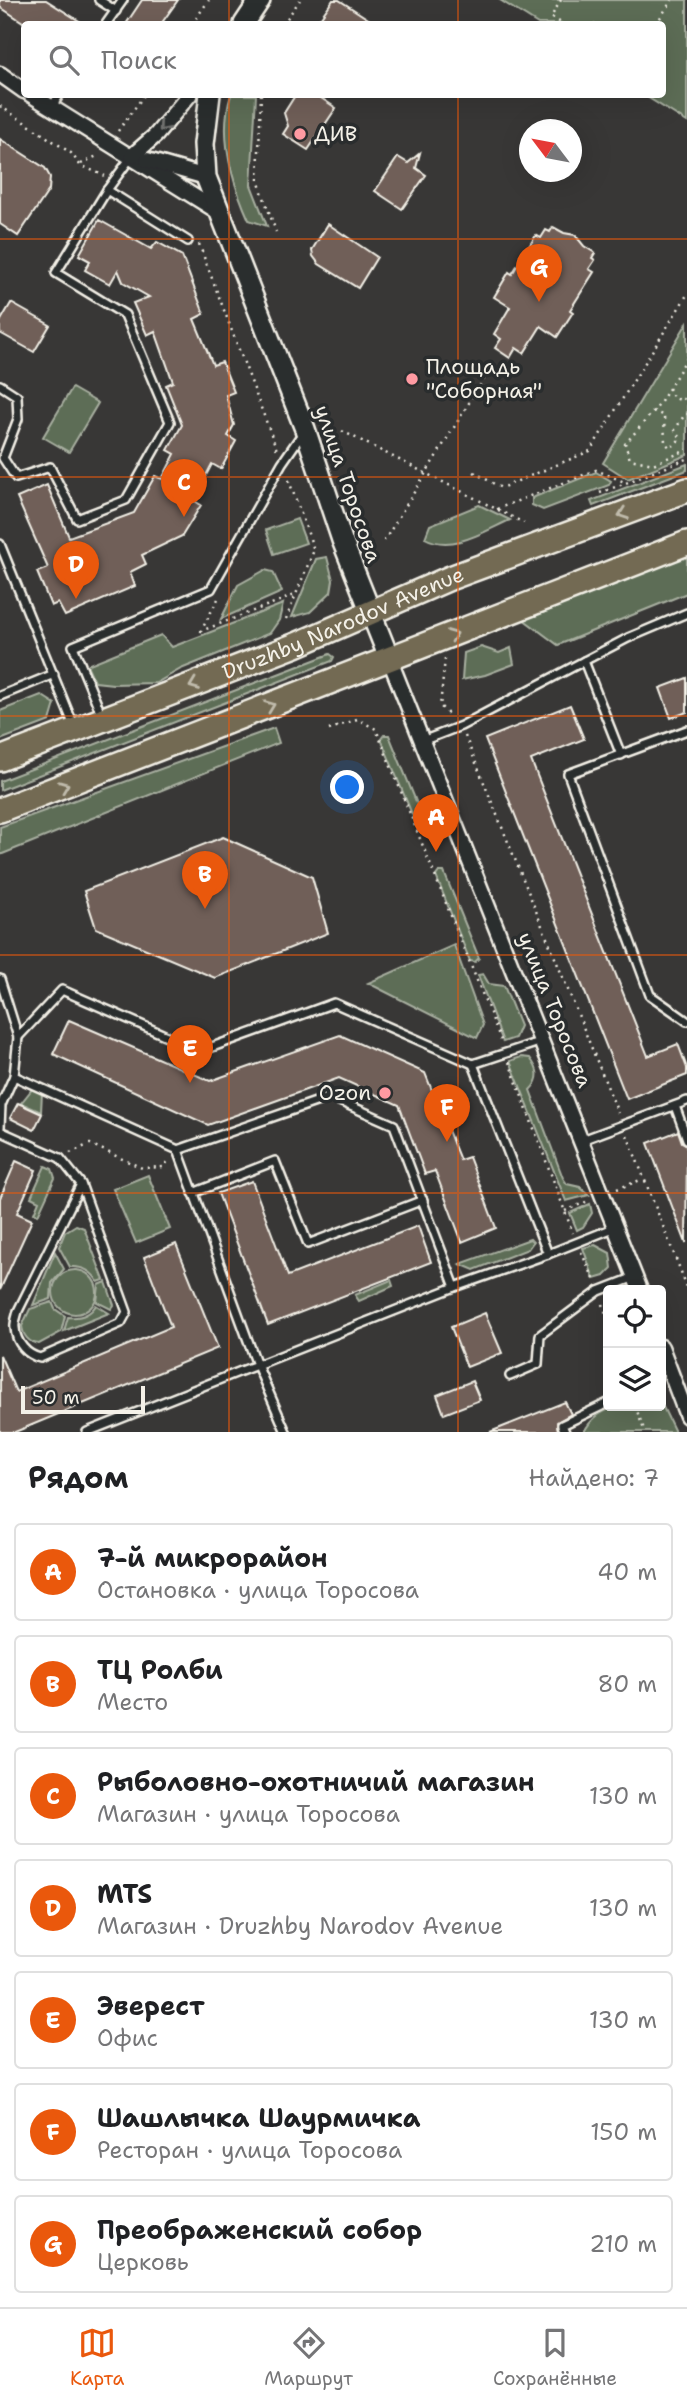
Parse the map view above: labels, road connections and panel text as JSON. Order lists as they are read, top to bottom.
{
  "streets": {
    "main road": ["Druzhby Narodov Avenue"],
    "street": ["улица Торосова"]
  },
  "crossings": [
    ["улица Торосова", "Druzhby Narodov Avenue"]
  ],
  "places": ["ДИВ", "Площадь \"Соборная\"", "Ozon"],
  "scale_bar": "50 m",
  "north": "top left",
  "page": {
    "search": "Поиск",
    "pins": [
      "G",
      "C",
      "D",
      "A",
      "B",
      "E",
      "F"
    ],
    "scale": "50 m",
    "heading": ["Рядом", "Найдено: 7"],
    "list": [
      {
        "mark": "A",
        "name": "7-й микрорайон",
        "note": "Остановка · улица Торосова",
        "value": "40 m"
      },
      {
        "mark": "B",
        "name": "ТЦ Ролби",
        "note": "Место",
        "value": "80 m"
      },
      {
        "mark": "C",
        "name": "Рыболовно-охотничий магазин",
        "note": "Магазин · улица Торосова",
        "value": "130 m"
      },
      {
        "mark": "D",
        "name": "MTS",
        "note": "Магазин · Druzhby Narodov Avenue",
        "value": "130 m"
      },
      {
        "mark": "E",
        "name": "Эверест",
        "note": "Офис",
        "value": "130 m"
      },
      {
        "mark": "F",
        "name": "Шашлычка Шаурмичка",
        "note": "Ресторан · улица Торосова",
        "value": "150 m"
      },
      {
        "mark": "G",
        "name": "Преображенский собор",
        "note": "Церковь",
        "value": "210 m"
      }
    ],
    "nav": ["Карта", "Маршрут", "Сохранённые"]
  }
}
